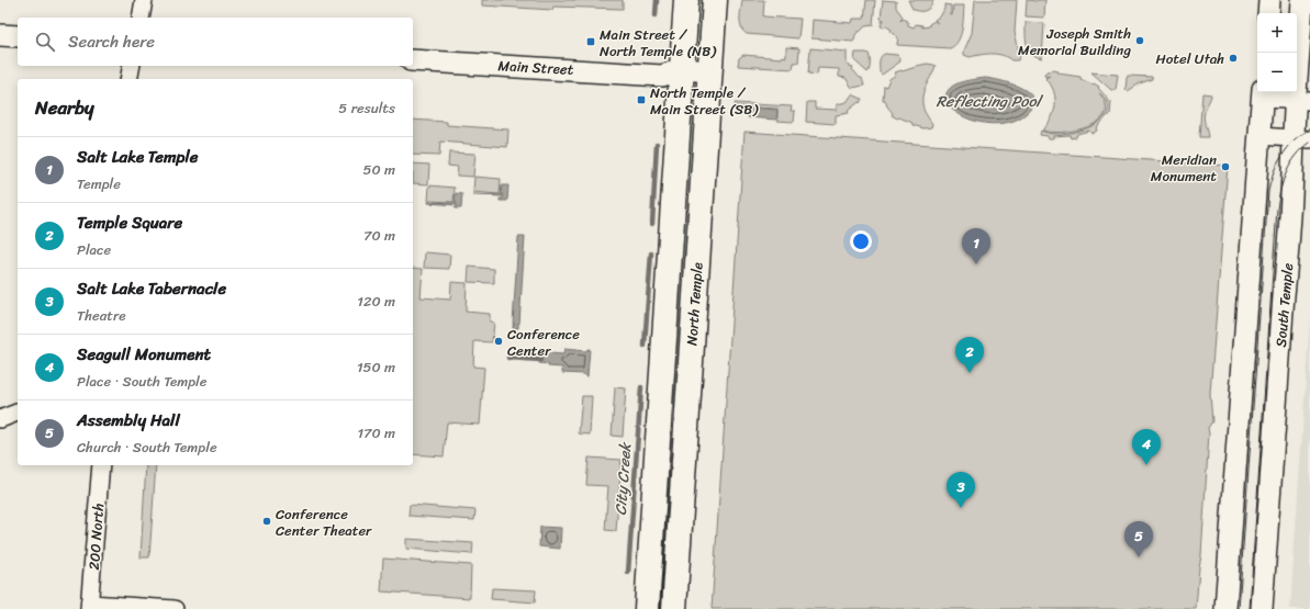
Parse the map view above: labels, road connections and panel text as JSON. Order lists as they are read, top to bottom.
{
  "streets": {
    "main road": ["North Temple"],
    "street": ["Main Street", "South Temple", "200 North"]
  },
  "crossings": [
    ["Main Street", "North Temple"]
  ],
  "water": ["Reflecting Pool", "City Creek"],
  "places": {
    "other": [
      "Joseph Smith Memorial Building",
      "Hotel Utah",
      "Meridian Monument",
      "Conference Center",
      "Conference Center Theater"
    ],
    "transit": ["Main Street / North Temple (NB)", "North Temple / Main Street (SB)"]
  },
  "page": {
    "map_buttons": ["+", "−"],
    "search": "Search here",
    "heading": ["Nearby", "5 results"],
    "list": [
      {
        "mark": "1",
        "name": "Salt Lake Temple",
        "note": "Temple",
        "value": "50 m"
      },
      {
        "mark": "2",
        "name": "Temple Square",
        "note": "Place",
        "value": "70 m"
      },
      {
        "mark": "3",
        "name": "Salt Lake Tabernacle",
        "note": "Theatre",
        "value": "120 m"
      },
      {
        "mark": "4",
        "name": "Seagull Monument",
        "note": "Place · South Temple",
        "value": "150 m"
      },
      {
        "mark": "5",
        "name": "Assembly Hall",
        "note": "Church · South Temple",
        "value": "170 m"
      }
    ],
    "pins": [
      "1",
      "2",
      "4",
      "3",
      "5"
    ]
  }
}
